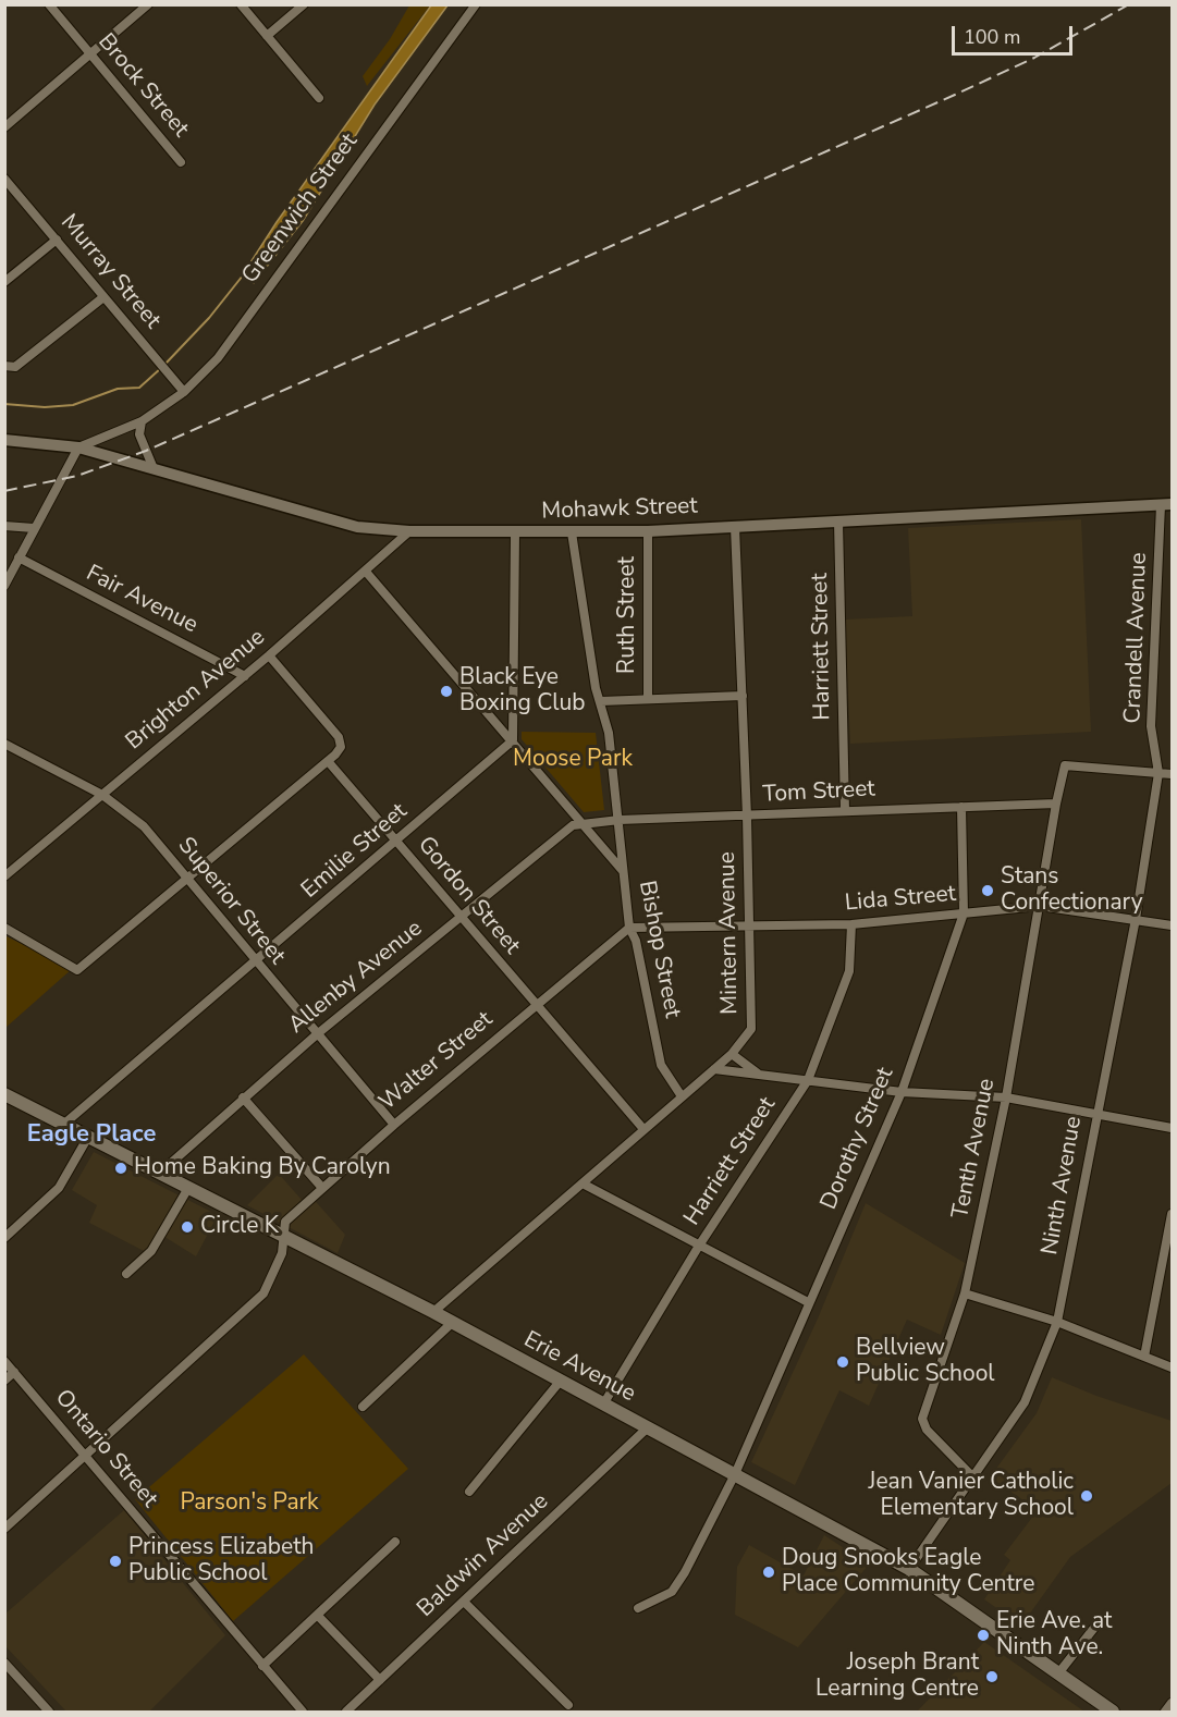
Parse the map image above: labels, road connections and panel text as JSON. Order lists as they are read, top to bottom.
{
  "streets": {
    "main road": ["Erie Avenue"],
    "street": [
      "Brock Street",
      "Greenwich Street",
      "Murray Street",
      "Mohawk Street",
      "Fair Avenue",
      "Ruth Street",
      "Crandell Avenue",
      "Harriett Street",
      "Brighton Avenue",
      "Tom Street",
      "Emilie Street",
      "Gordon Street",
      "Lida Street",
      "Superior Street",
      "Mintern Avenue",
      "Bishop Street",
      "Allenby Avenue",
      "Walter Street",
      "Dorothy Street",
      "Tenth Avenue",
      "Ninth Avenue",
      "Ontario Street",
      "Baldwin Avenue"
    ]
  },
  "crossings": [
    ["Greenwich Street", "Murray Street"],
    ["Greenwich Street", "Mohawk Street"],
    ["Mohawk Street", "Ruth Street"],
    ["Mohawk Street", "Crandell Avenue"],
    ["Mohawk Street", "Harriett Street"],
    ["Mohawk Street", "Brighton Avenue"],
    ["Mohawk Street", "Mintern Avenue"],
    ["Mohawk Street", "Bishop Street"],
    ["Fair Avenue", "Brighton Avenue"],
    ["Crandell Avenue", "Tenth Avenue"],
    ["Crandell Avenue", "Ninth Avenue"],
    ["Harriett Street", "Tom Street"],
    ["Harriett Street", "Lida Street"],
    ["Harriett Street", "Erie Avenue"],
    ["Brighton Avenue", "Superior Street"],
    ["Tom Street", "Mintern Avenue"],
    ["Tom Street", "Bishop Street"],
    ["Tom Street", "Allenby Avenue"],
    ["Tom Street", "Dorothy Street"],
    ["Tom Street", "Tenth Avenue"],
    ["Emilie Street", "Gordon Street"],
    ["Emilie Street", "Superior Street"],
    ["Emilie Street", "Erie Avenue"],
    ["Gordon Street", "Mintern Avenue"],
    ["Gordon Street", "Allenby Avenue"],
    ["Gordon Street", "Walter Street"],
    ["Lida Street", "Mintern Avenue"],
    ["Lida Street", "Bishop Street"],
    ["Lida Street", "Walter Street"],
    ["Lida Street", "Dorothy Street"],
    ["Lida Street", "Tenth Avenue"],
    ["Lida Street", "Ninth Avenue"],
    ["Superior Street", "Allenby Avenue"],
    ["Superior Street", "Walter Street"],
    ["Mintern Avenue", "Bishop Street"],
    ["Mintern Avenue", "Erie Avenue"],
    ["Bishop Street", "Walter Street"],
    ["Allenby Avenue", "Erie Avenue"],
    ["Walter Street", "Erie Avenue"],
    ["Walter Street", "Ontario Street"],
    ["Dorothy Street", "Erie Avenue"],
    ["Tenth Avenue", "Ninth Avenue"],
    ["Ninth Avenue", "Erie Avenue"],
    ["Erie Avenue", "Baldwin Avenue"]
  ],
  "districts": ["Eagle Place"],
  "parks": ["Moose Park", "Parson's Park"],
  "places": [
    "Black Eye Boxing Club",
    "Stans Confectionary",
    "Home Baking By Carolyn",
    "Circle K",
    "Bellview Public School",
    "Jean Vanier Catholic Elementary School",
    "Princess Elizabeth Public School",
    "Doug Snooks Eagle Place Community Centre",
    "Erie Ave. at Ninth Ave.",
    "Joseph Brant Learning Centre"
  ],
  "scale_bar": "100 m"
}
